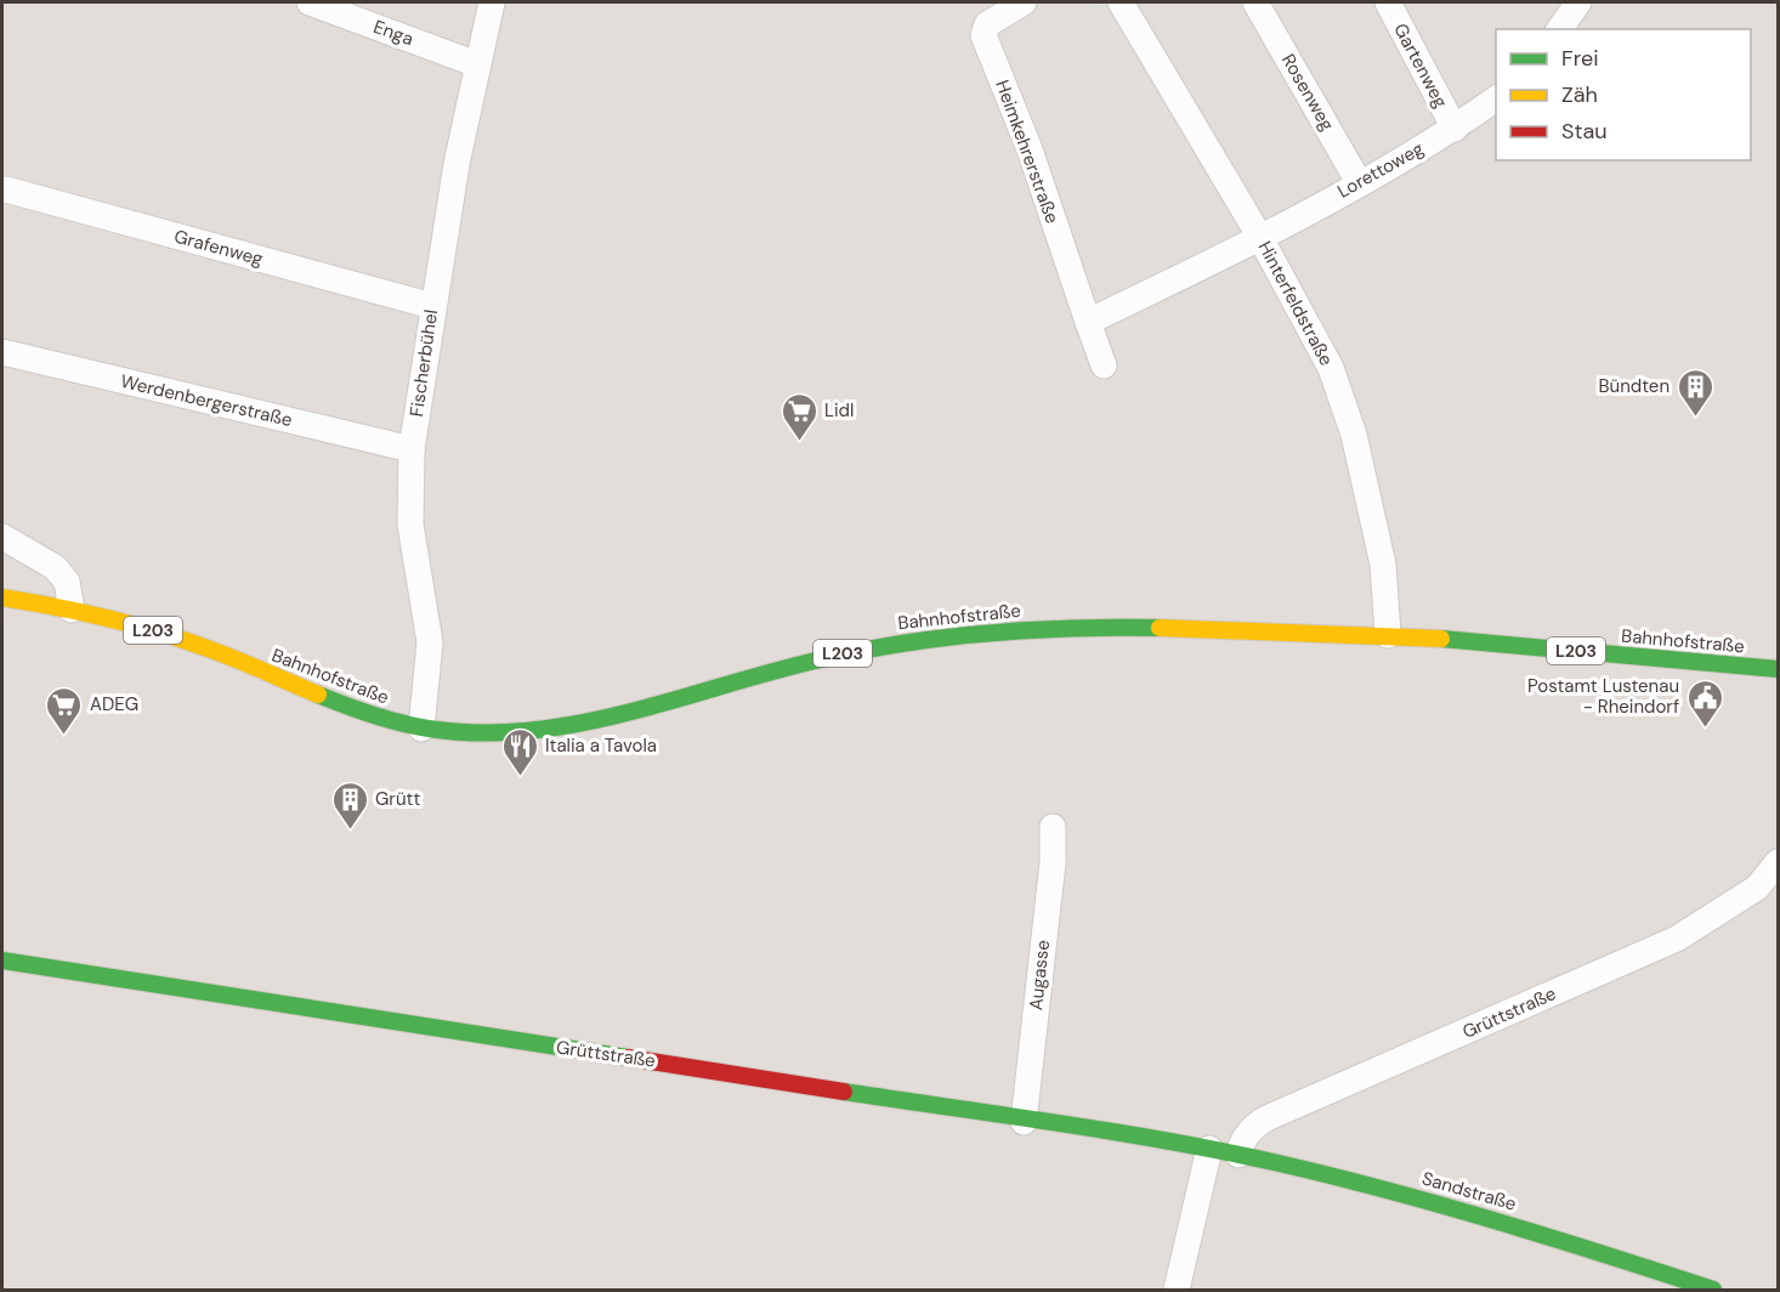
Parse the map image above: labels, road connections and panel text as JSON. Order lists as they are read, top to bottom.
{
  "streets": {
    "main road": [
      "Bahnhofstraße",
      "L203",
      "Grüttstraße",
      "Sandstraße"
    ],
    "street": [
      "Enga",
      "Gartenweg",
      "Rosenweg",
      "Heimkehrerstraße",
      "Lorettoweg",
      "Grafenweg",
      "Hinterfeldstraße",
      "Fischerbühel",
      "Werdenbergerstraße",
      "Augasse"
    ]
  },
  "crossings": [
    ["Enga", "Fischerbühel"],
    ["Gartenweg", "Lorettoweg"],
    ["Rosenweg", "Lorettoweg"],
    ["Lorettoweg", "Hinterfeldstraße"],
    ["Grafenweg", "Fischerbühel"],
    ["Hinterfeldstraße", "Bahnhofstraße"],
    ["Fischerbühel", "Werdenbergerstraße"],
    ["Fischerbühel", "Bahnhofstraße"],
    ["Augasse", "Grüttstraße"],
    ["Grüttstraße", "Sandstraße"]
  ],
  "places": {
    "building": ["Bündten", "Grütt"],
    "supermarket": ["Lidl", "ADEG"],
    "public building": ["Postamt Lustenau - Rheindorf"],
    "restaurant": ["Italia a Tavola"]
  },
  "legend": ["Frei", "Zäh", "Stau"]
}
